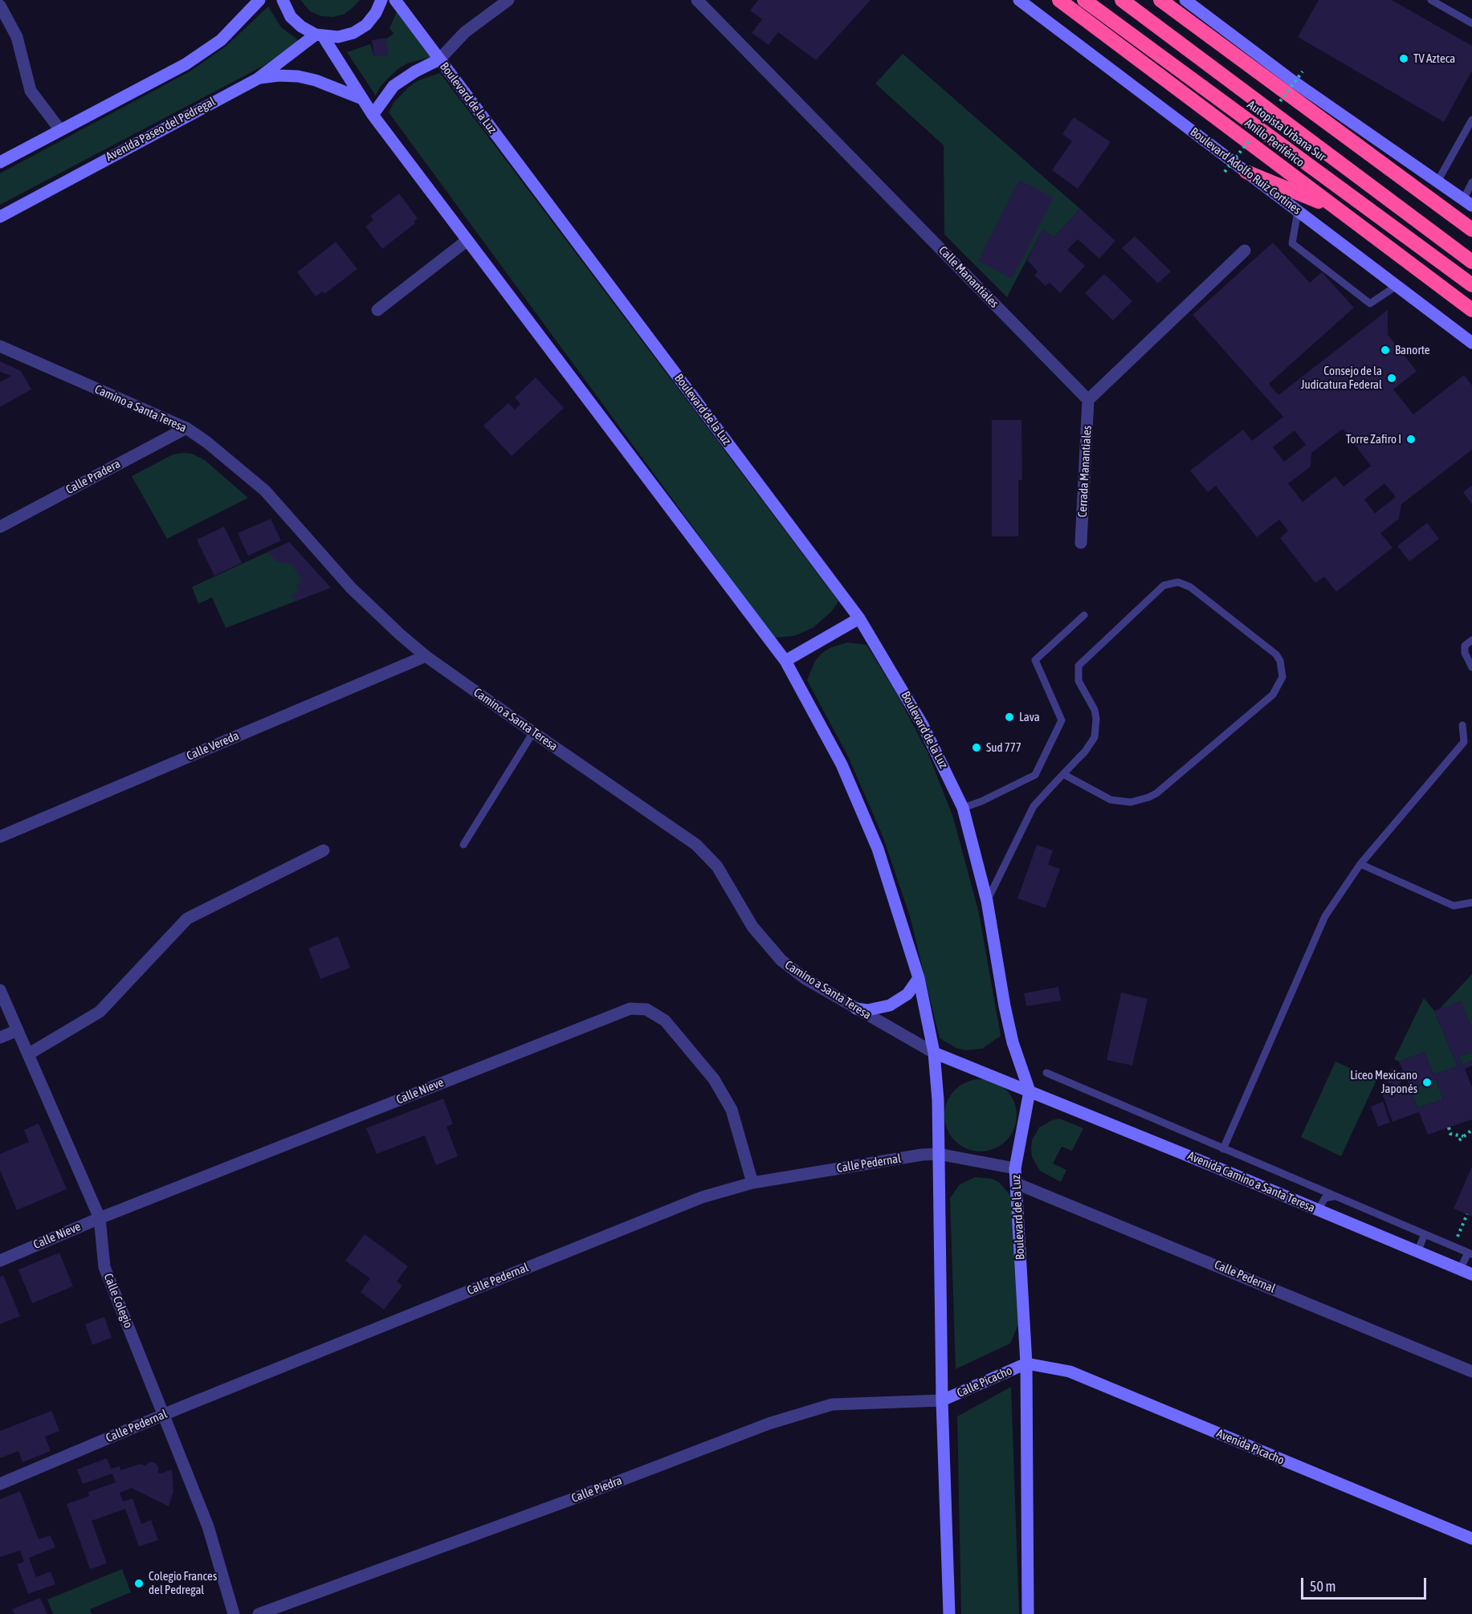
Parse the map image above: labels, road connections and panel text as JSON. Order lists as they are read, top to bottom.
{
  "streets": {
    "highway": ["Autopista Urbana Sur", "Anillo Periférico"],
    "street": [
      "Boulevard de la Luz",
      "Avenida Paseo del Pedregal",
      "Boulevard Adolfo Ruiz Cortines",
      "Calle Manantiales",
      "Camino a Santa Teresa",
      "Cerrada Manantiales",
      "Calle Pradera",
      "Calle Vereda",
      "Calle Nieve",
      "Calle Pedernal",
      "Avenida Camino a Santa Teresa",
      "Calle Colegio",
      "Calle Picacho",
      "Avenida Picacho",
      "Calle Piedra"
    ]
  },
  "crossings": [
    ["Boulevard de la Luz", "Camino a Santa Teresa"],
    ["Boulevard de la Luz", "Calle Pedernal"],
    ["Boulevard de la Luz", "Avenida Camino a Santa Teresa"],
    ["Boulevard de la Luz", "Calle Picacho"],
    ["Boulevard de la Luz", "Avenida Picacho"],
    ["Calle Manantiales", "Cerrada Manantiales"],
    ["Camino a Santa Teresa", "Calle Pradera"],
    ["Camino a Santa Teresa", "Calle Vereda"],
    ["Camino a Santa Teresa", "Avenida Camino a Santa Teresa"],
    ["Calle Nieve", "Calle Pedernal"],
    ["Calle Nieve", "Calle Colegio"],
    ["Calle Pedernal", "Calle Colegio"],
    ["Calle Picacho", "Avenida Picacho"],
    ["Calle Picacho", "Calle Piedra"]
  ],
  "places": [
    "TV Azteca",
    "Banorte",
    "Consejo de la Judicatura Federal",
    "Torre Zafiro I",
    "Lava",
    "Sud 777",
    "Liceo Mexicano Japonés",
    "Colegio Frances del Pedregal"
  ],
  "scale_bar": "50 m"
}
